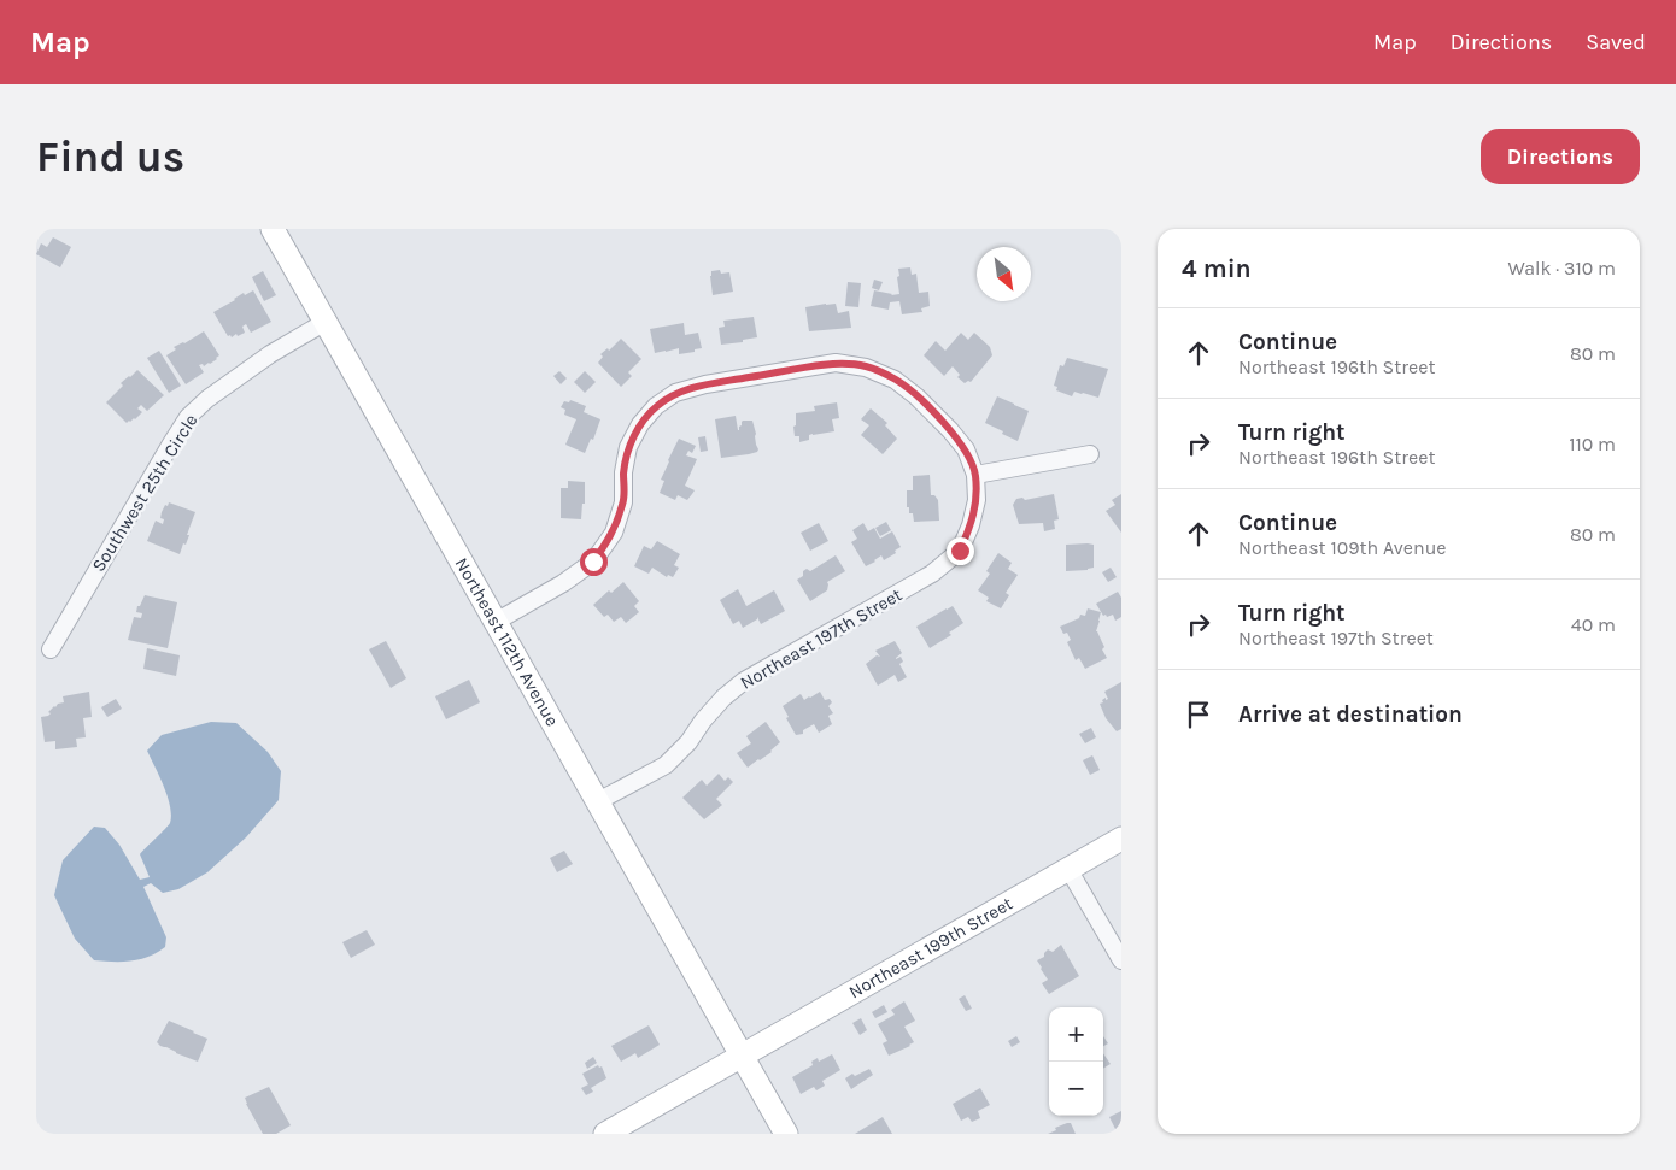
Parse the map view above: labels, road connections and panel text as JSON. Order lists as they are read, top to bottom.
{
  "streets": {
    "street": [
      "Southwest 25th Circle",
      "Northeast 197th Street",
      "Northeast 112th Avenue",
      "Northeast 199th Street"
    ]
  },
  "crossings": [
    ["Southwest 25th Circle", "Northeast 112th Avenue"],
    ["Northeast 197th Street", "Northeast 112th Avenue"],
    ["Northeast 112th Avenue", "Northeast 199th Street"]
  ],
  "north": "bottom right",
  "page": {
    "header": "Map",
    "nav": ["Map", "Directions", "Saved"],
    "buttons": "Directions",
    "title": "Find us",
    "heading": ["4 min", "Walk · 310 m"],
    "list": [
      ["Continue", "Northeast 196th Street", "80 m"],
      ["Turn right", "Northeast 196th Street", "110 m"],
      ["Continue", "Northeast 109th Avenue", "80 m"],
      ["Turn right", "Northeast 197th Street", "40 m"],
      "Arrive at destination"
    ],
    "map_buttons": ["+", "−"]
  }
}
